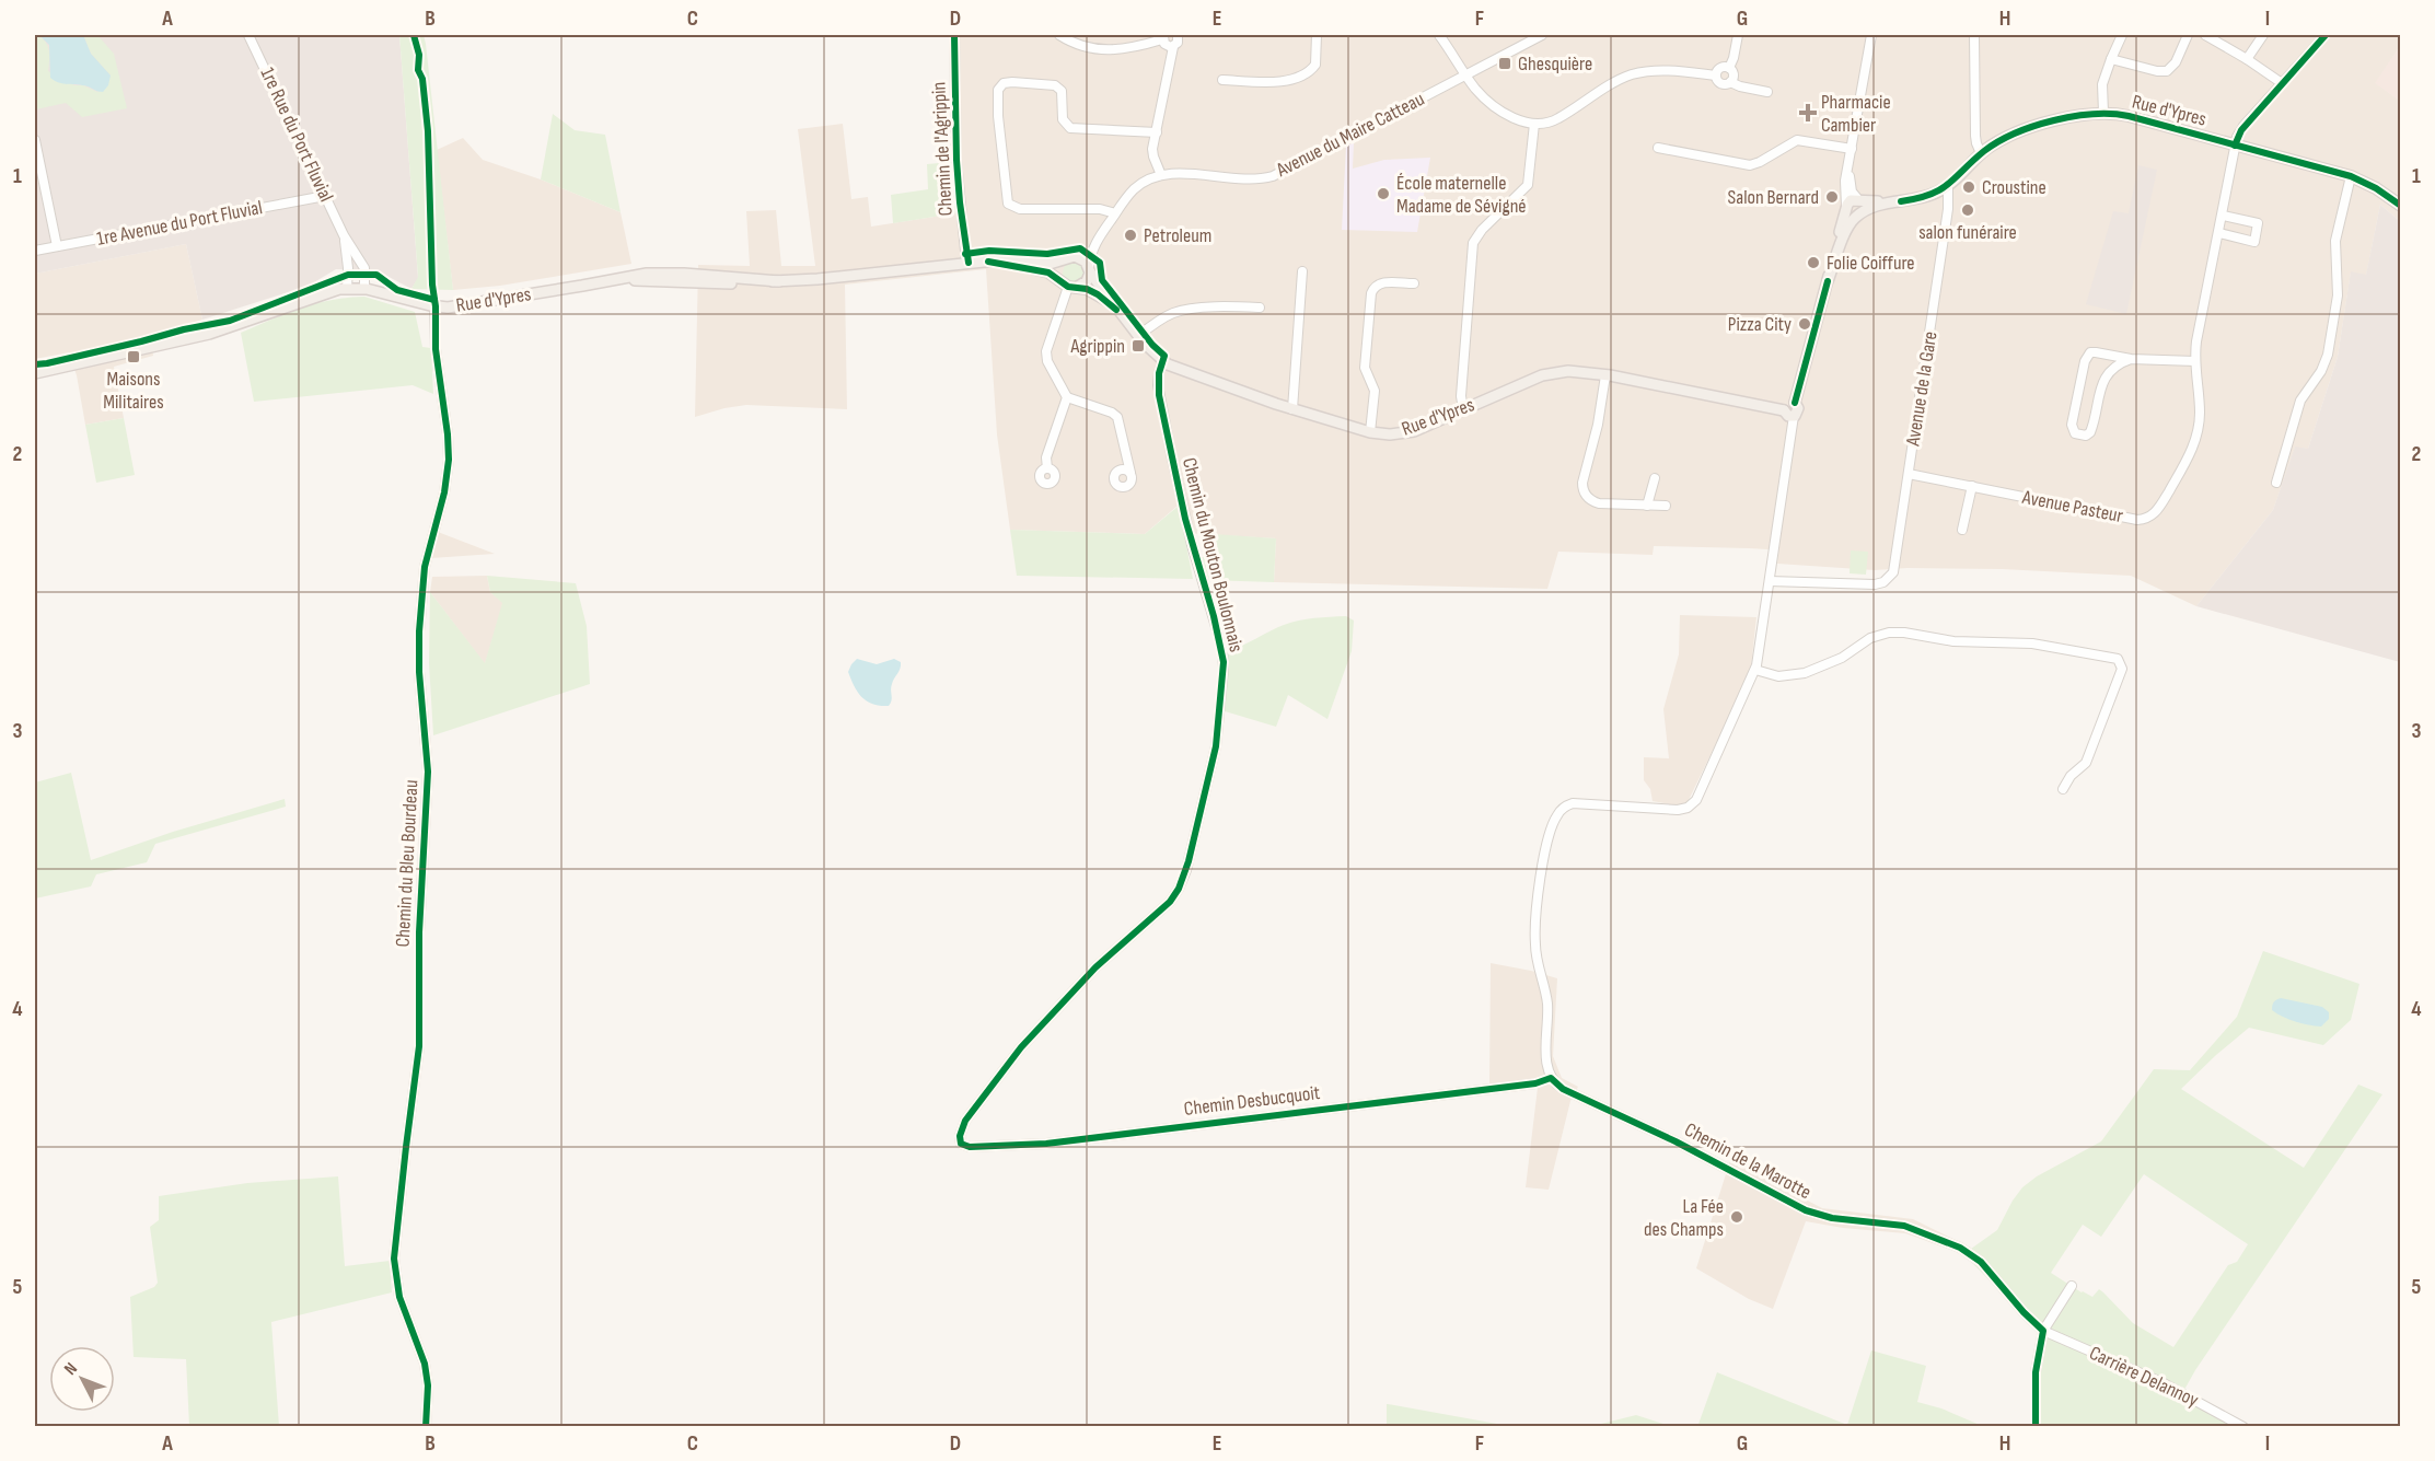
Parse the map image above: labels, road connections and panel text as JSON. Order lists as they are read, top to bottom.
{
  "streets": {
    "main road": ["Rue d'Ypres"],
    "street": [
      "1re Rue du Port Fluvial",
      "Avenue du Maire Catteau",
      "Chemin de l'Agrippin",
      "1re Avenue du Port Fluvial",
      "Avenue de la Gare",
      "Avenue Pasteur",
      "Chemin du Mouton Boulonnais",
      "Chemin du Bleu Bourdeau",
      "Chemin Desbucquoit",
      "Chemin de la Marotte",
      "Carrière Delannoy"
    ]
  },
  "crossings": [
    ["Rue d'Ypres", "1re Rue du Port Fluvial"],
    ["Rue d'Ypres", "Chemin de l'Agrippin"],
    ["Rue d'Ypres", "Avenue de la Gare"],
    ["Rue d'Ypres", "Avenue Pasteur"],
    ["Rue d'Ypres", "Chemin du Mouton Boulonnais"],
    ["Rue d'Ypres", "Chemin du Bleu Bourdeau"],
    ["1re Rue du Port Fluvial", "1re Avenue du Port Fluvial"],
    ["Avenue de la Gare", "Avenue Pasteur"],
    ["Chemin du Mouton Boulonnais", "Chemin Desbucquoit"],
    ["Chemin Desbucquoit", "Chemin de la Marotte"],
    ["Chemin de la Marotte", "Carrière Delannoy"]
  ],
  "places": {
    "transit": ["Ghesquière", "Agrippin", "Maisons Militaires"],
    "health": ["Pharmacie Cambier"],
    "other": [
      "Croustine",
      "École maternelle Madame de Sévigné",
      "Salon Bernard",
      "salon funéraire",
      "Petroleum",
      "Folie Coiffure",
      "Pizza City",
      "La Fée des Champs"
    ]
  },
  "north": "top left",
  "grid": {
    "columns": [
      "A",
      "B",
      "C",
      "D",
      "E",
      "F",
      "G",
      "H",
      "I"
    ],
    "rows": [
      "1",
      "2",
      "3",
      "4",
      "5"
    ]
  }
}
